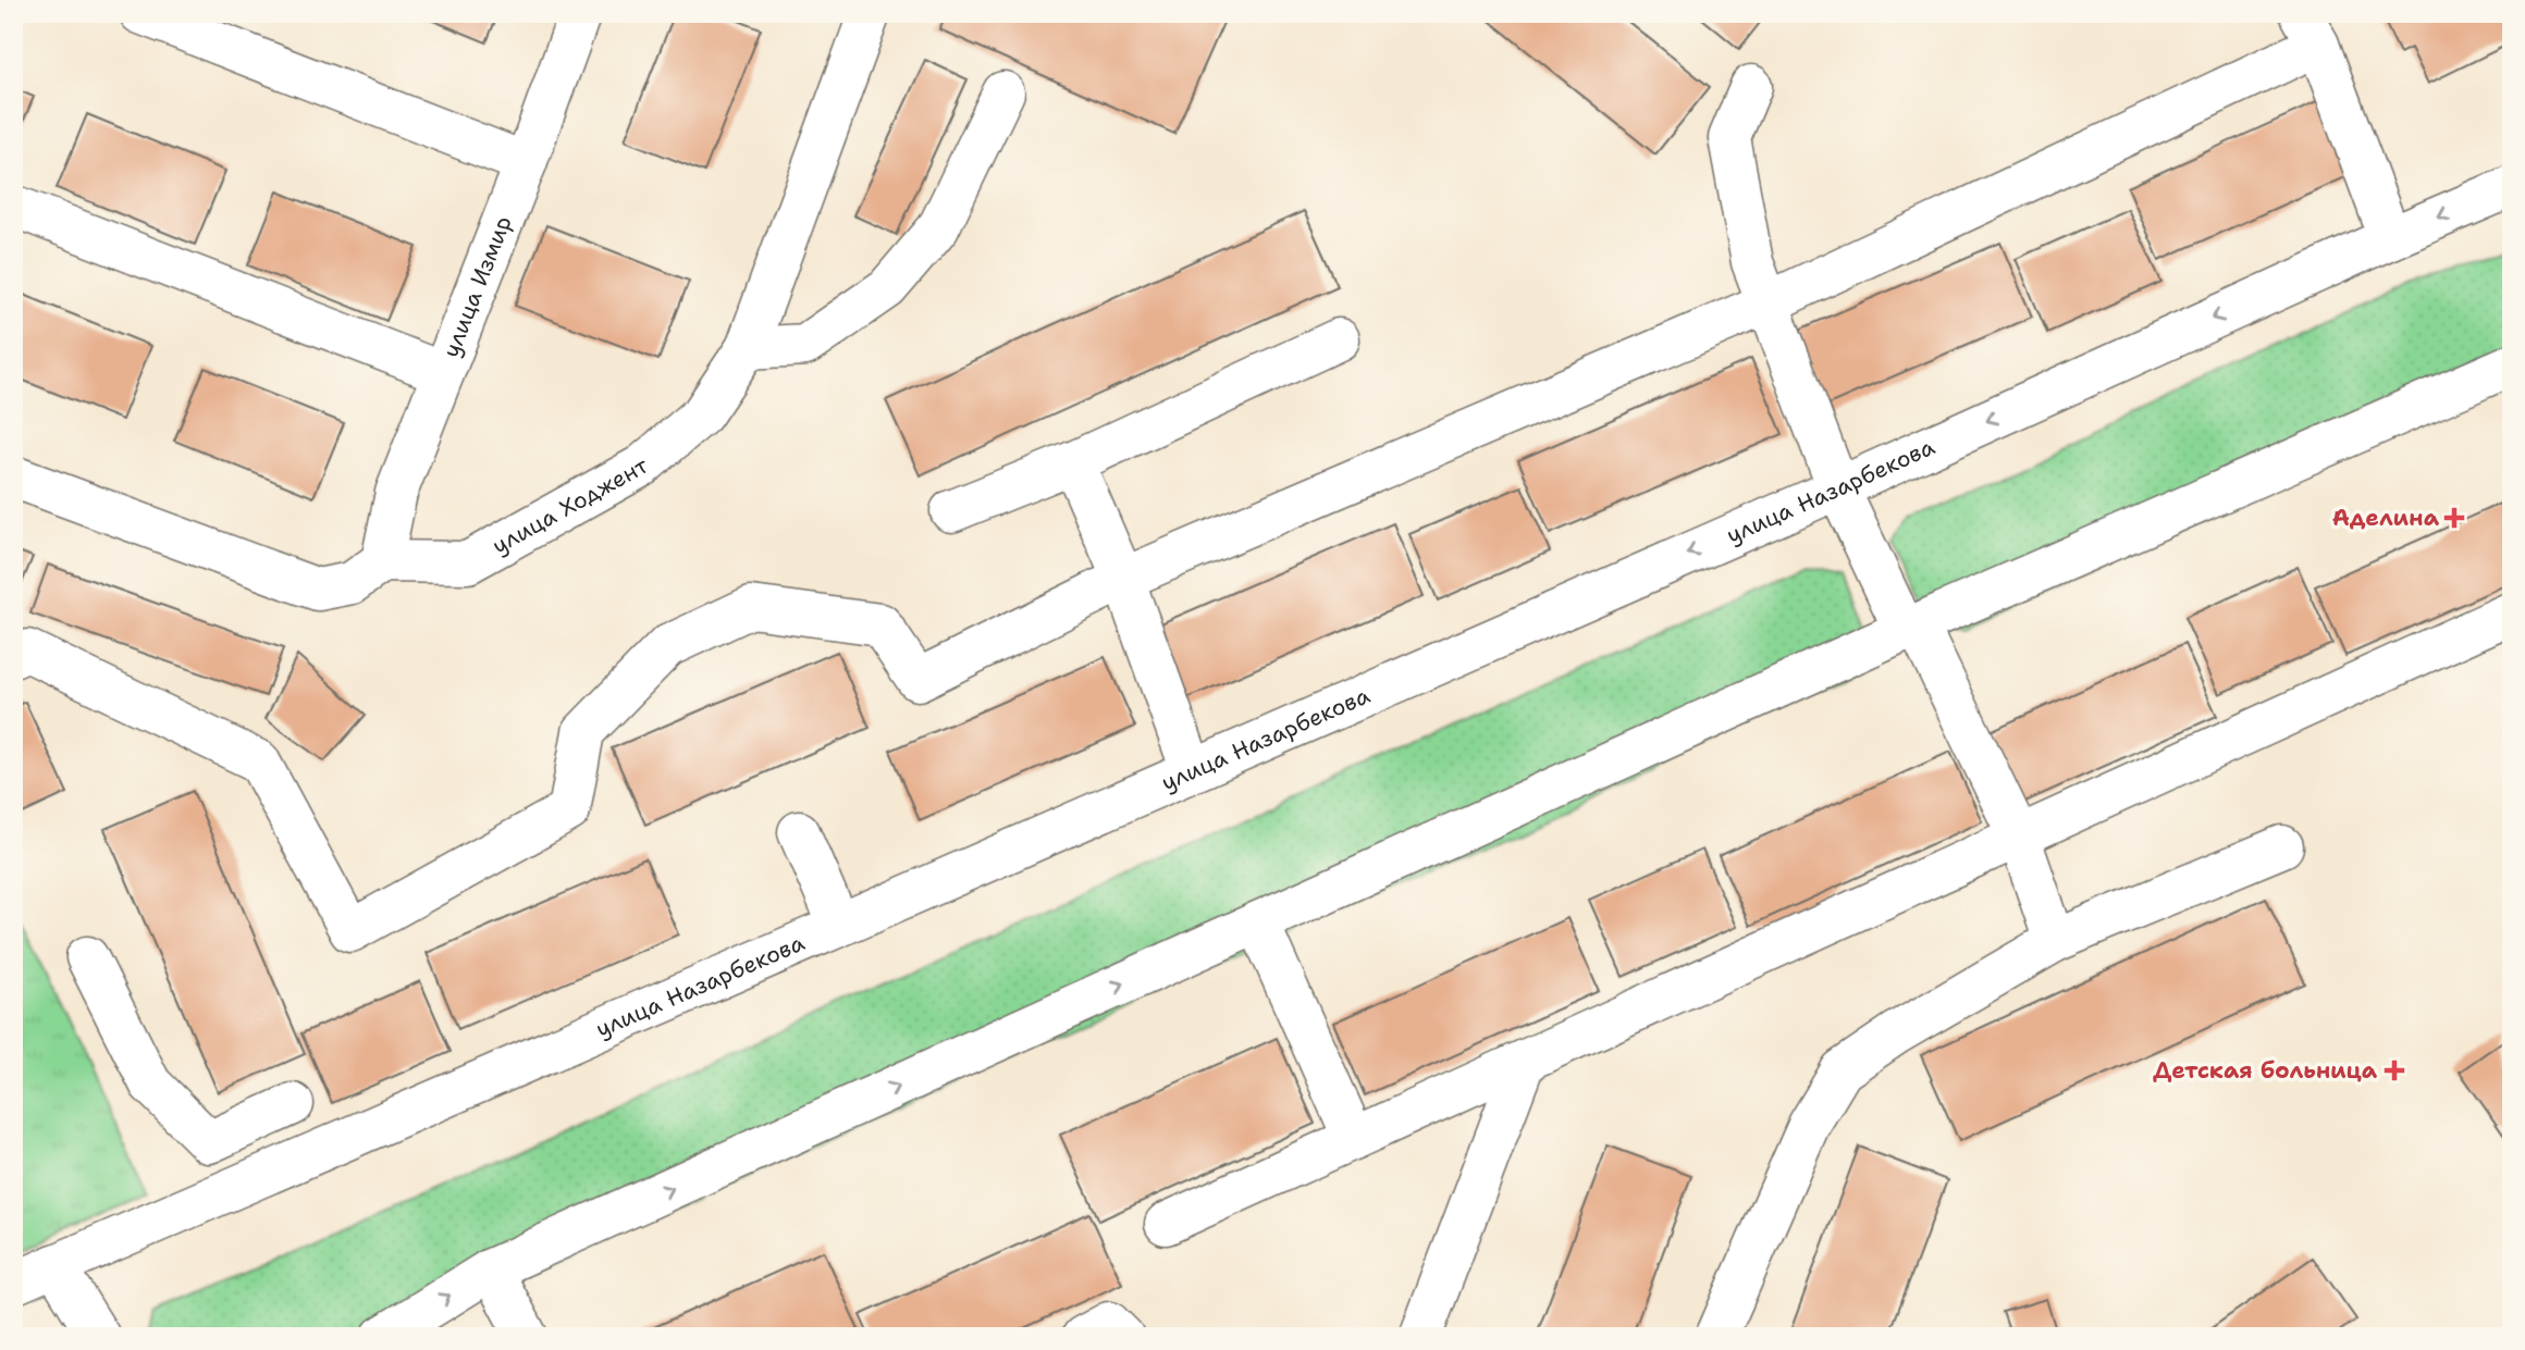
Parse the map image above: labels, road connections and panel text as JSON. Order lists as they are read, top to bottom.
{
  "streets": {
    "street": ["улица Измир", "улица Назарбекова", "улица Ходжент"]
  },
  "crossings": [
    ["улица Измир", "улица Ходжент"]
  ],
  "places": {
    "health": ["Аделина", "Детская больница"]
  }
}
